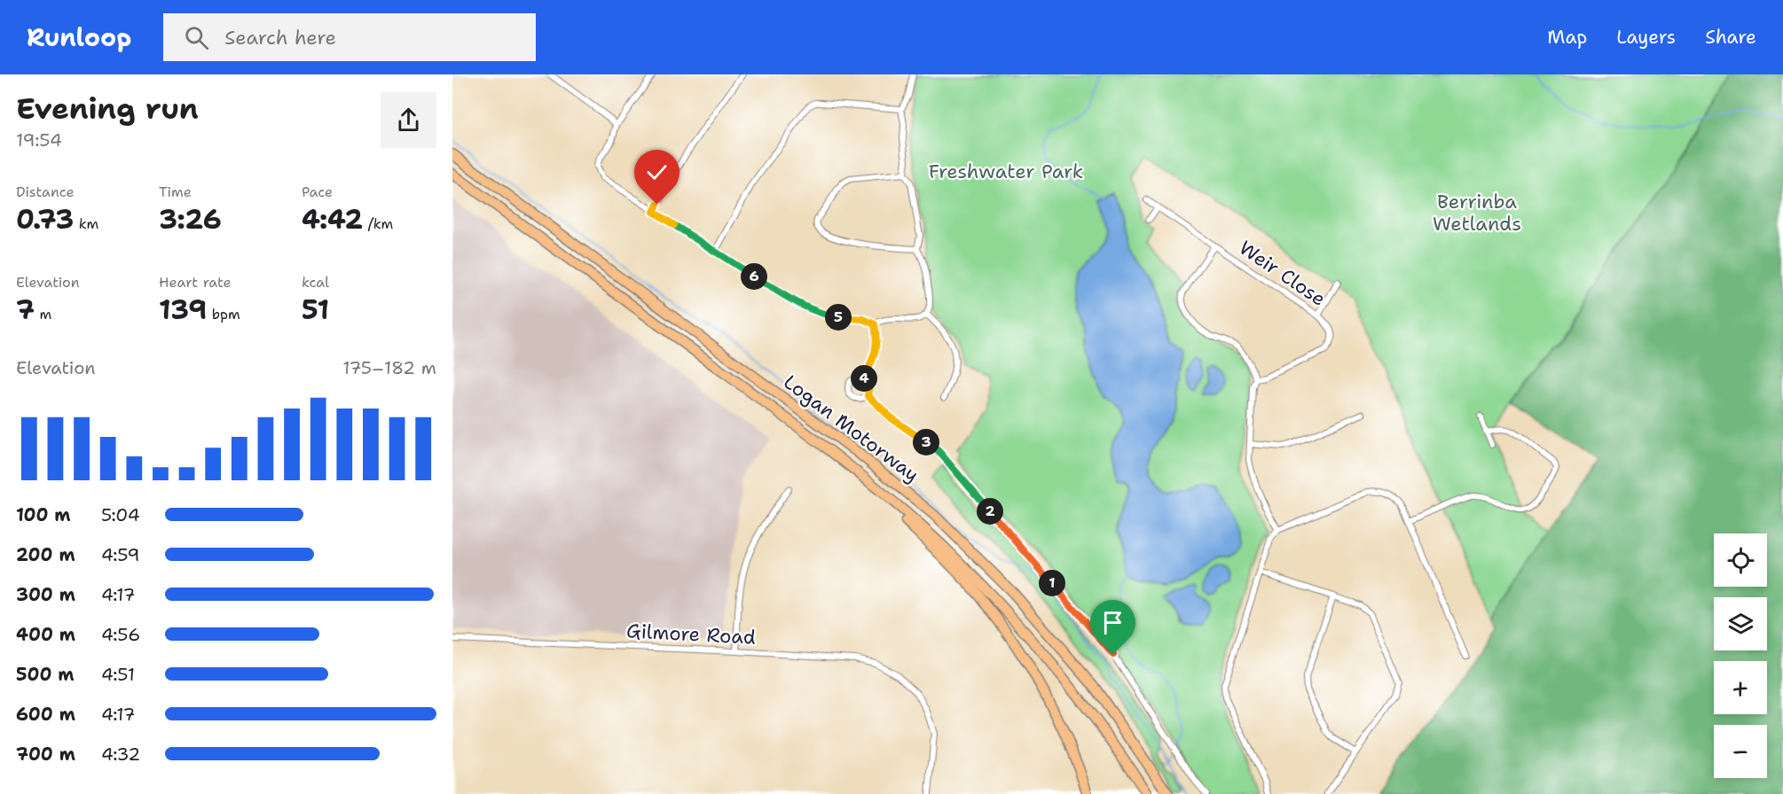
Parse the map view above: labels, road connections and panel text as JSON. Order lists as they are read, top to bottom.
{
  "streets": {
    "highway": ["Logan Motorway"],
    "street": ["Weir Close", "Gilmore Road"]
  },
  "parks": ["Freshwater Park", "Berrinba Wetlands"],
  "page": {
    "header": "Runloop",
    "search": "Search here",
    "nav": ["Map", "Layers", "Share"],
    "heading": ["Evening run", "19:54"],
    "stats": [
      ["Distance", "0.73 km"],
      ["Time", "3:26"],
      ["Pace", "4:42 /km"],
      ["Elevation", "7 m"],
      ["Heart rate", "139 bpm"],
      ["kcal", "51"]
    ],
    "pins": [
      "6",
      "5",
      "4",
      "3",
      "2",
      "1"
    ],
    "chart": ["Elevation", "175–182 m"],
    "list": [
      {
        "name": "100 m",
        "note": "5:04"
      },
      {
        "name": "200 m",
        "note": "4:59"
      },
      {
        "name": "300 m",
        "note": "4:17"
      },
      {
        "name": "400 m",
        "note": "4:56"
      },
      {
        "name": "500 m",
        "note": "4:51"
      },
      {
        "name": "600 m",
        "note": "4:17"
      },
      {
        "name": "700 m",
        "note": "4:32"
      }
    ],
    "map_buttons": ["+", "−"]
  }
}
